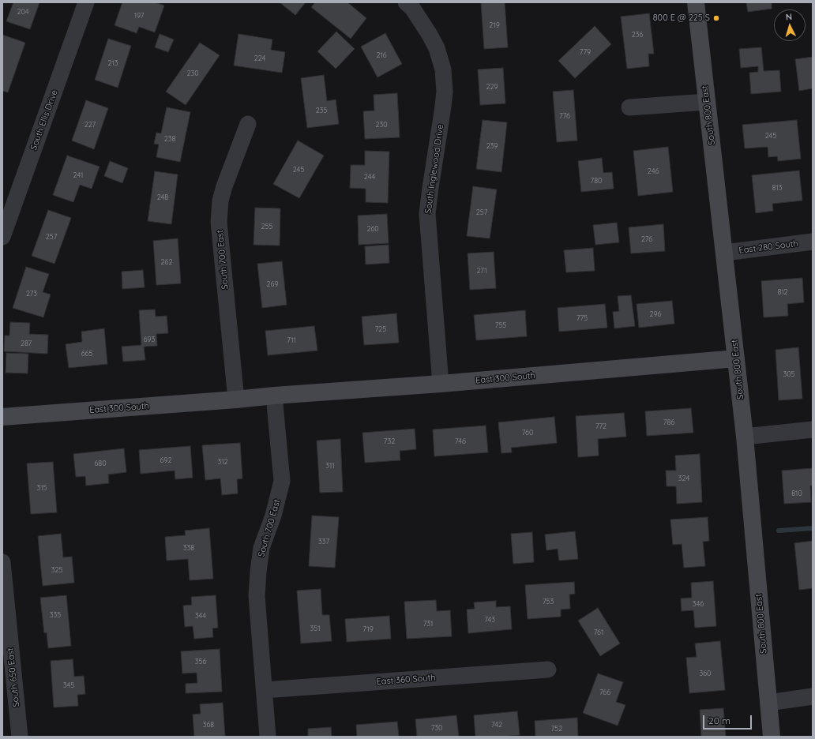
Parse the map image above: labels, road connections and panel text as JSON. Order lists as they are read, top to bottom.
{
  "streets": {
    "main road": ["South 800 East", "East 300 South"],
    "street": [
      "South Ellis Drive",
      "South Inglewood Drive",
      "East 280 South",
      "South 700 East",
      "South 650 East",
      "East 360 South"
    ]
  },
  "crossings": [
    ["South 800 East", "East 280 South"],
    ["South 800 East", "East 300 South"],
    ["South Inglewood Drive", "East 300 South"],
    ["South 700 East", "East 300 South"],
    ["South 700 East", "East 360 South"]
  ],
  "places": ["800 E @ 225 S"],
  "house_numbers": [
    "204",
    "197",
    "219",
    "236",
    "779",
    "216",
    "224",
    "213",
    "230",
    "229",
    "235",
    "776",
    "227",
    "230",
    "245",
    "238",
    "239",
    "245",
    "246",
    "241",
    "244",
    "780",
    "813",
    "248",
    "257",
    "255",
    "260",
    "257",
    "276",
    "262",
    "271",
    "269",
    "812",
    "273",
    "296",
    "775",
    "755",
    "725",
    "693",
    "711",
    "287",
    "665",
    "305",
    "786",
    "772",
    "760",
    "732",
    "746",
    "692",
    "312",
    "680",
    "311",
    "324",
    "315",
    "810",
    "337",
    "338",
    "325",
    "753",
    "346",
    "335",
    "344",
    "743",
    "731",
    "351",
    "719",
    "761",
    "356",
    "360",
    "345",
    "766",
    "368",
    "742",
    "730",
    "752"
  ],
  "scale_bar": "20 m",
  "north": "top"
}
